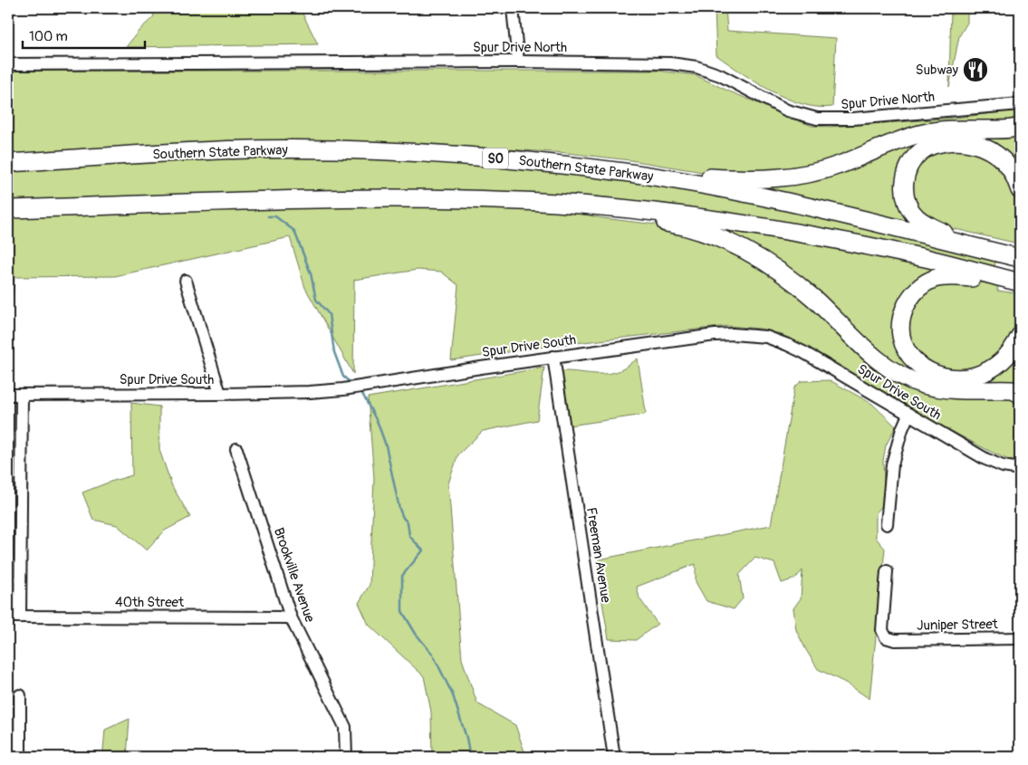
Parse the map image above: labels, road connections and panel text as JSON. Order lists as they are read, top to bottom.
{
  "streets": {
    "highway": ["Southern State Parkway", "SO"],
    "street": [
      "Spur Drive North",
      "Spur Drive South",
      "Freeman Avenue",
      "Brookville Avenue",
      "40th Street",
      "Juniper Street"
    ]
  },
  "crossings": [
    ["Spur Drive South", "Freeman Avenue"],
    ["Brookville Avenue", "40th Street"]
  ],
  "places": {
    "restaurant": ["Subway"]
  },
  "scale_bar": "100 m"
}
